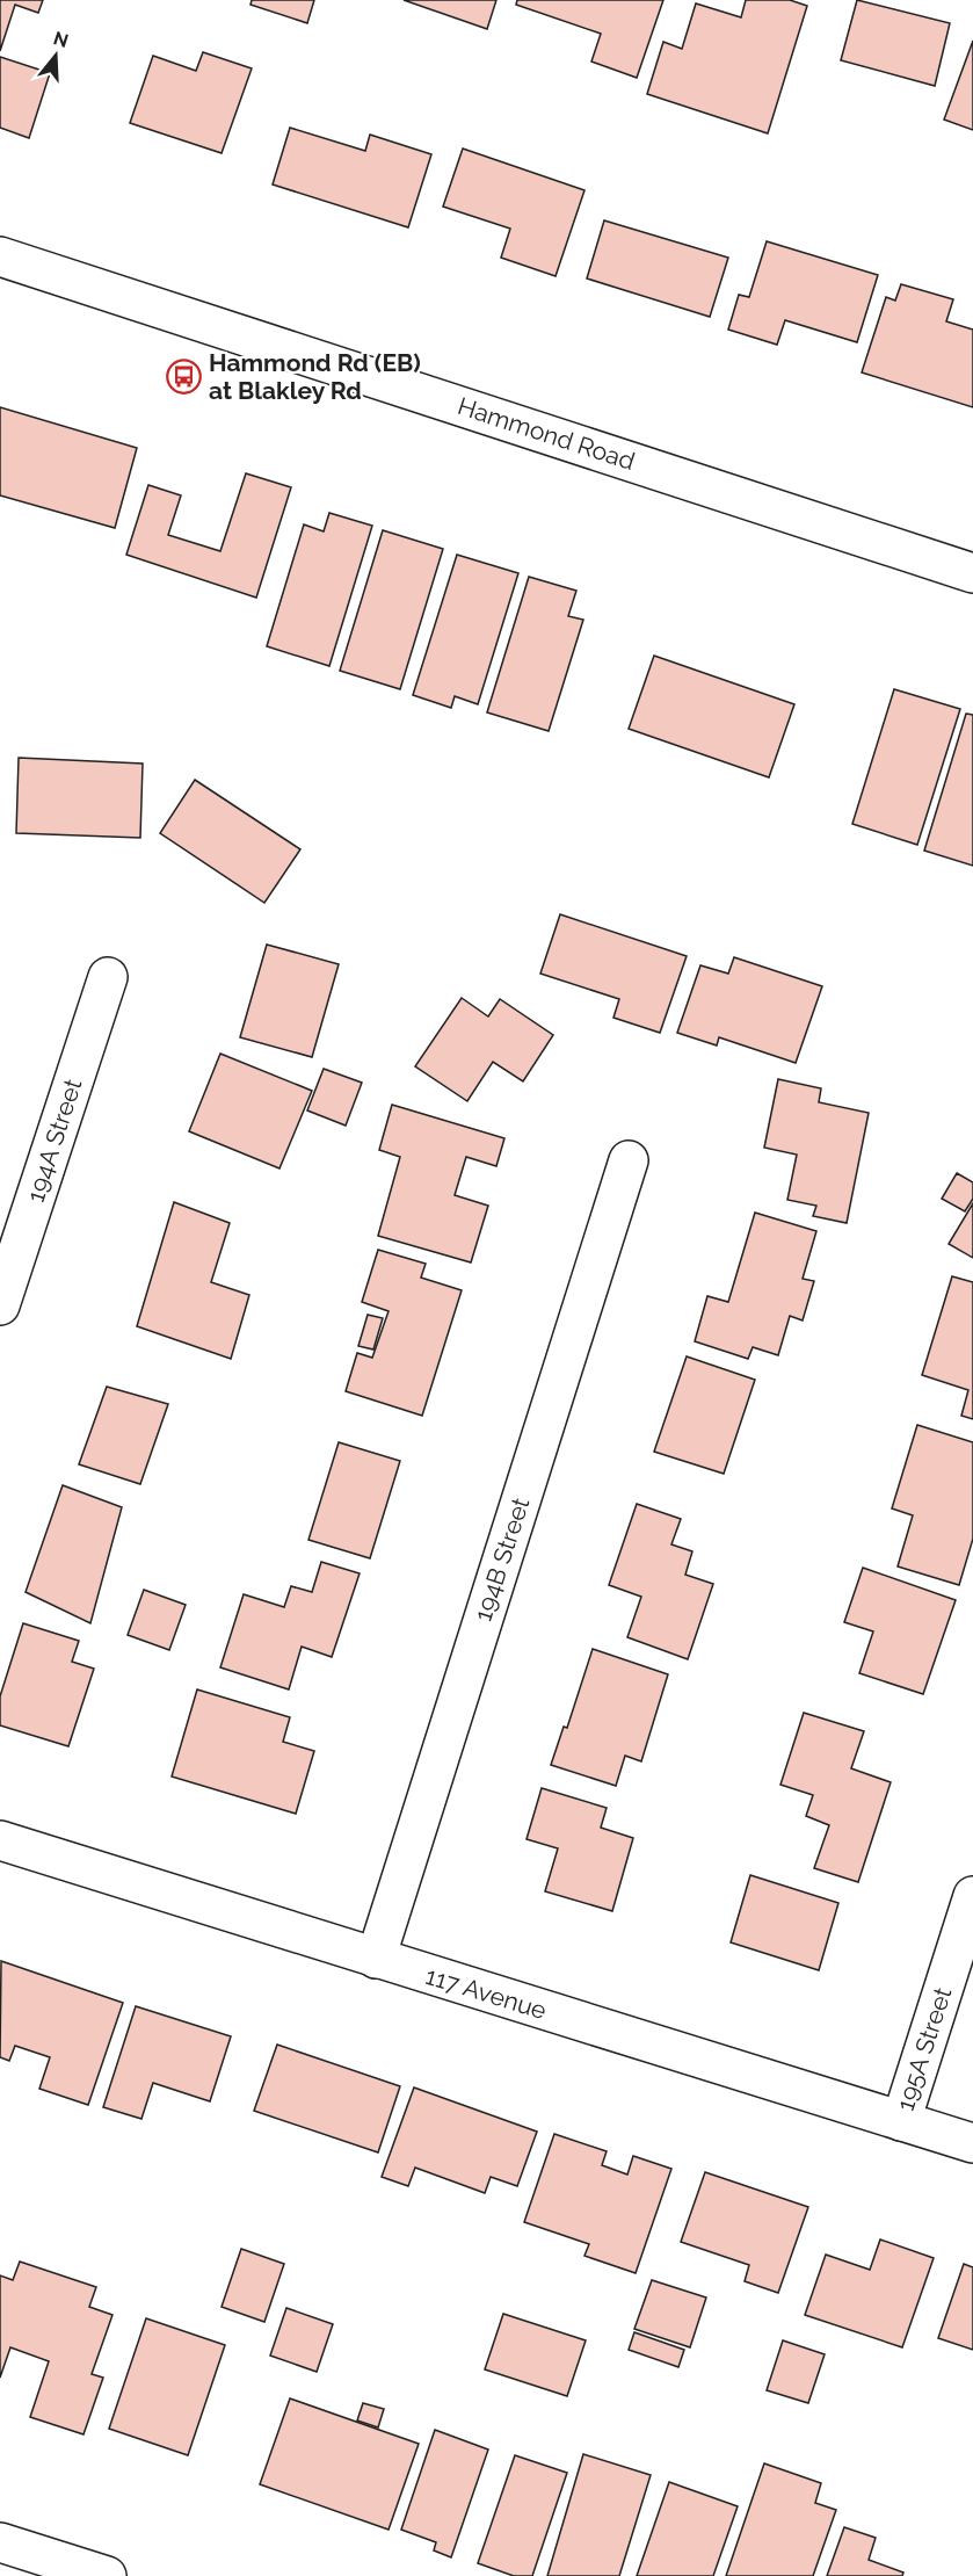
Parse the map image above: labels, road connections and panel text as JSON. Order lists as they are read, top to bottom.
{
  "streets": {
    "street": [
      "Hammond Road",
      "194A Street",
      "194B Street",
      "117 Avenue",
      "195A Street"
    ]
  },
  "crossings": [
    ["194B Street", "117 Avenue"],
    ["117 Avenue", "195A Street"]
  ],
  "places": {
    "bus stop": ["Hammond Rd (EB) at Blakley Rd"]
  },
  "north": "top"
}
